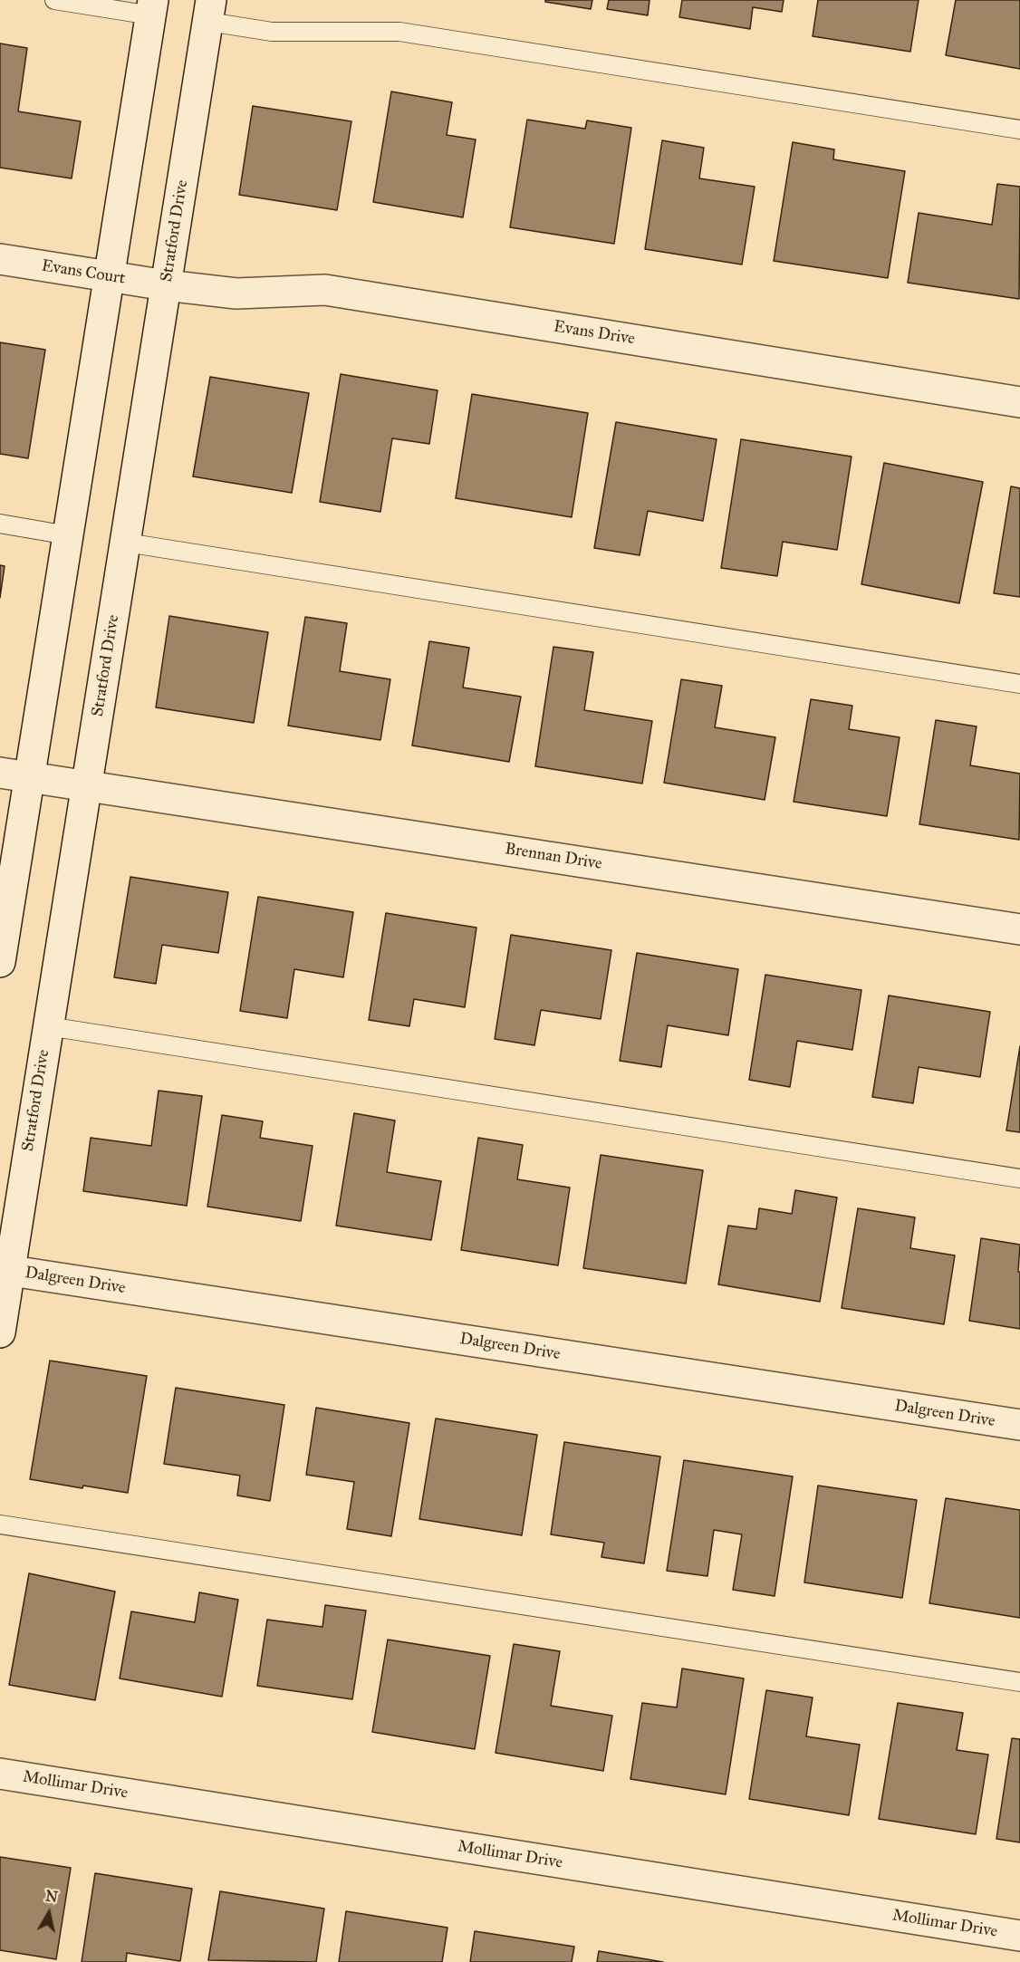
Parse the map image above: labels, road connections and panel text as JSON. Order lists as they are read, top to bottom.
{
  "streets": {
    "street": [
      "Stratford Drive",
      "Evans Court",
      "Evans Drive",
      "Brennan Drive",
      "Dalgreen Drive",
      "Mollimar Drive"
    ]
  },
  "crossings": [
    ["Stratford Drive", "Evans Court"],
    ["Stratford Drive", "Evans Drive"],
    ["Stratford Drive", "Brennan Drive"],
    ["Stratford Drive", "Dalgreen Drive"],
    ["Evans Court", "Evans Drive"]
  ],
  "north": "top"
}
